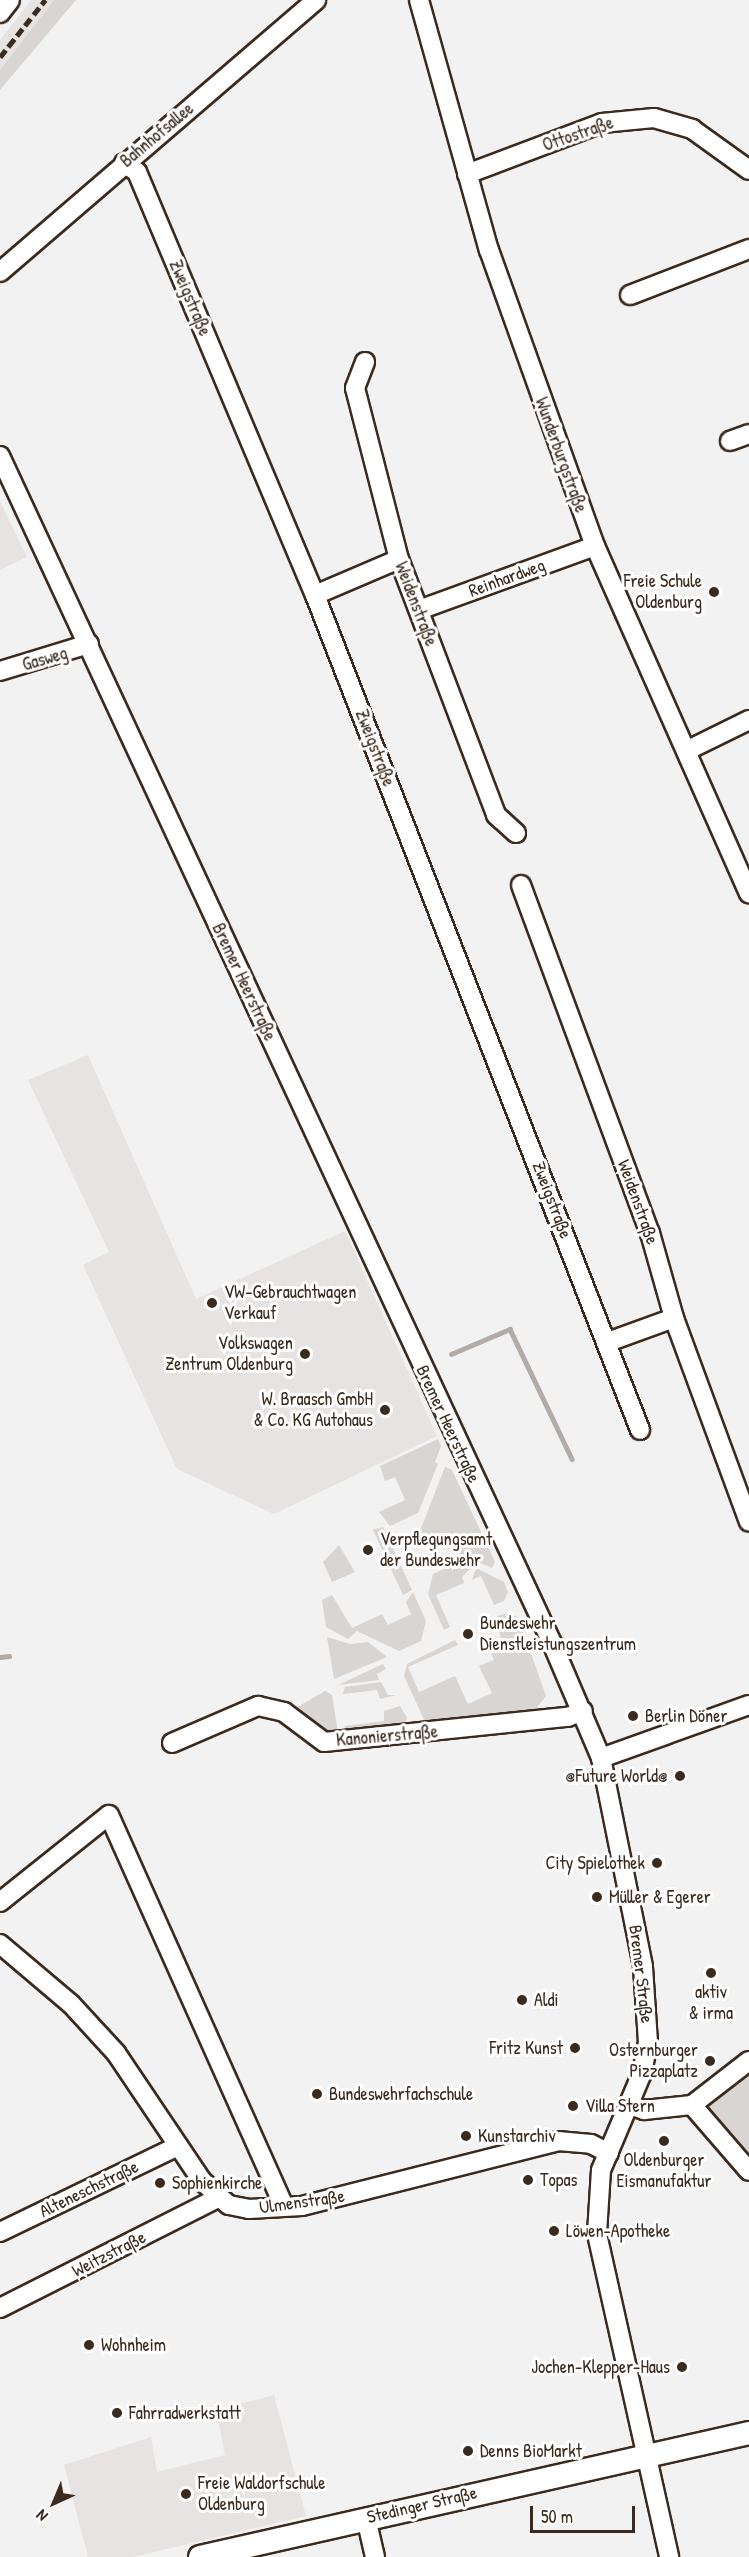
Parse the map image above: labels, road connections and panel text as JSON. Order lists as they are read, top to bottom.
{
  "streets": {
    "main road": ["Stedinger Straße"],
    "street": [
      "Ottostraße",
      "Bahnhofsallee",
      "Zweigstraße",
      "Wunderburgstraße",
      "Reinhardweg",
      "Weidenstraße",
      "Gasweg",
      "Bremer Heerstraße",
      "Kanonierstraße",
      "Bremer Straße",
      "Alteneschstraße",
      "Ulmenstraße",
      "Weitzstraße"
    ]
  },
  "crossings": [
    ["Ottostraße", "Wunderburgstraße"],
    ["Bahnhofsallee", "Zweigstraße"],
    ["Wunderburgstraße", "Reinhardweg"],
    ["Reinhardweg", "Weidenstraße"],
    ["Gasweg", "Bremer Heerstraße"],
    ["Bremer Heerstraße", "Bremer Straße"],
    ["Kanonierstraße", "Bremer Straße"],
    ["Bremer Straße", "Ulmenstraße"],
    ["Bremer Straße", "Stedinger Straße"],
    ["Ulmenstraße", "Weitzstraße"]
  ],
  "places": [
    "Freie Schule Oldenburg",
    "VW-Gebrauchtwagen Verkauf",
    "Volkswagen Zentrum Oldenburg",
    "W. Braasch GmbH & Co. KG Autohaus",
    "Verpflegungsamt der Bundeswehr",
    "Bundeswehr Dienstleistungszentrum",
    "Berlin Döner",
    "@Future World@",
    "City Spielothek",
    "Müller & Egerer",
    "aktiv & irma",
    "Aldi",
    "Fritz Kunst",
    "Osternburger Pizzaplatz",
    "Bundeswehrfachschule",
    "Villa Stern",
    "Kunstarchiv",
    "Oldenburger Eismanufaktur",
    "Topas",
    "Sophienkirche",
    "Löwen-Apotheke",
    "Wohnheim",
    "Jochen-Klepper-Haus",
    "Fahrradwerkstatt",
    "Denns BioMarkt",
    "Freie Waldorfschule Oldenburg"
  ],
  "scale_bar": "50 m",
  "north": "bottom left"
}
